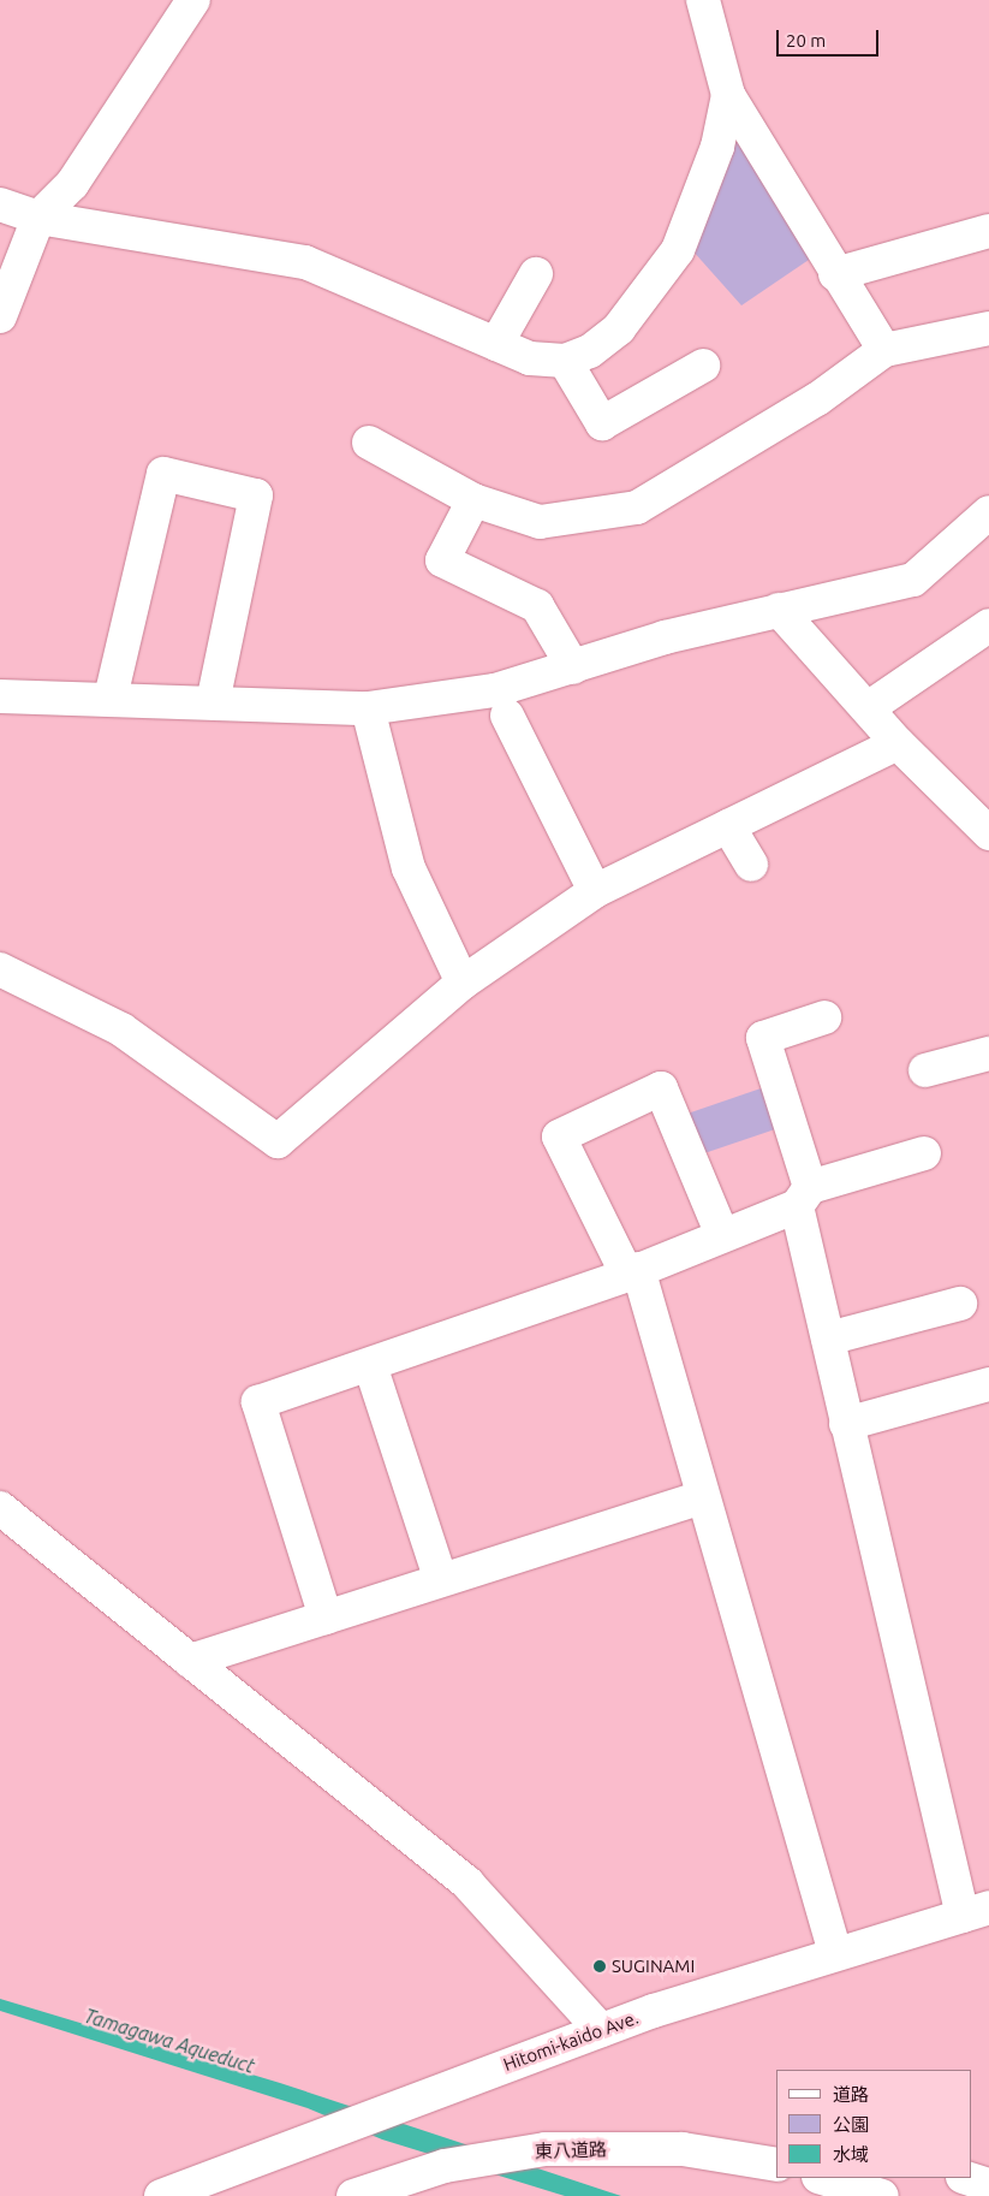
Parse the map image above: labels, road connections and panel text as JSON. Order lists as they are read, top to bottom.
{
  "streets": {
    "street": ["Hitomi-kaido Ave.", "東八道路"]
  },
  "water": ["Tamagawa Aqueduct"],
  "places": ["SUGINAMI"],
  "legend": ["道路", "公園", "水域"],
  "scale_bar": "20 m"
}
